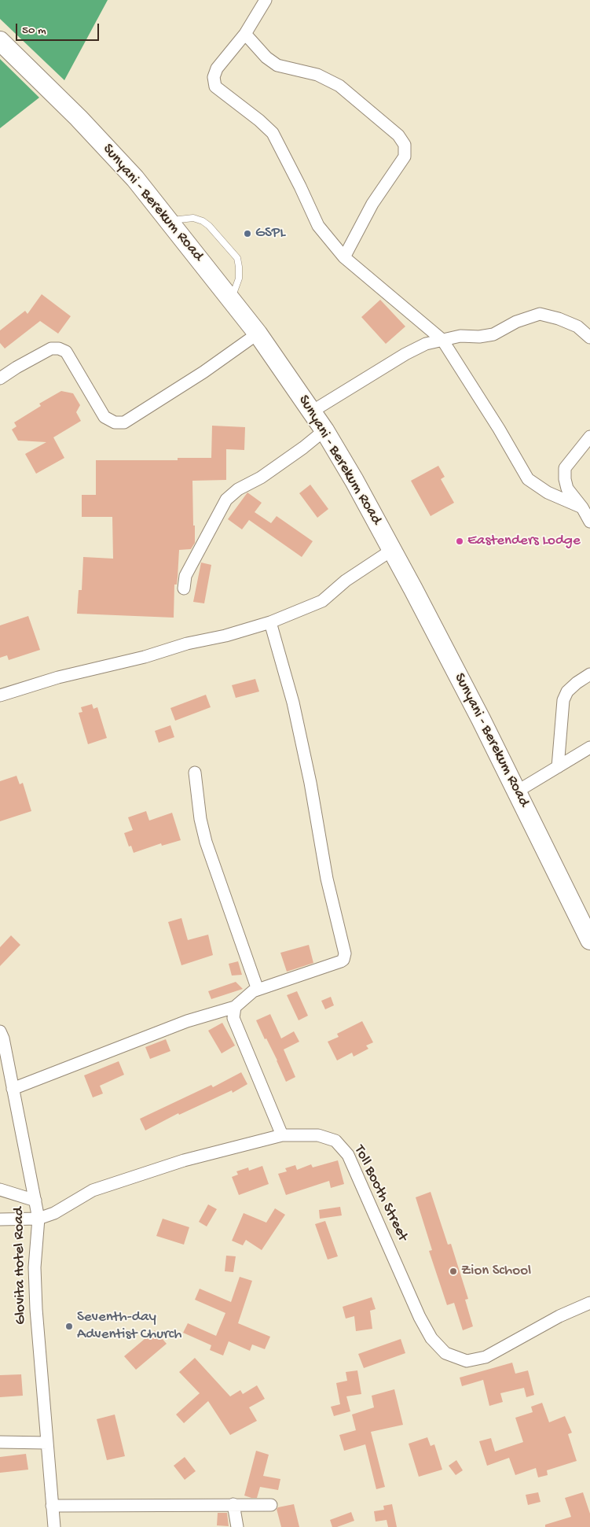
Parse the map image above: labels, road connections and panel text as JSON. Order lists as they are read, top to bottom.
{
  "streets": {
    "main road": ["Sunyani - Berekum Road"],
    "street": ["Toll Booth Street", "Glovita Hotel Road"]
  },
  "crossings": [
    ["Toll Booth Street", "Glovita Hotel Road"]
  ],
  "places": [
    "GSPL",
    "Eastenders Lodge",
    "Zion School",
    "Seventh-day Adventist Church"
  ],
  "scale_bar": "50 m"
}
